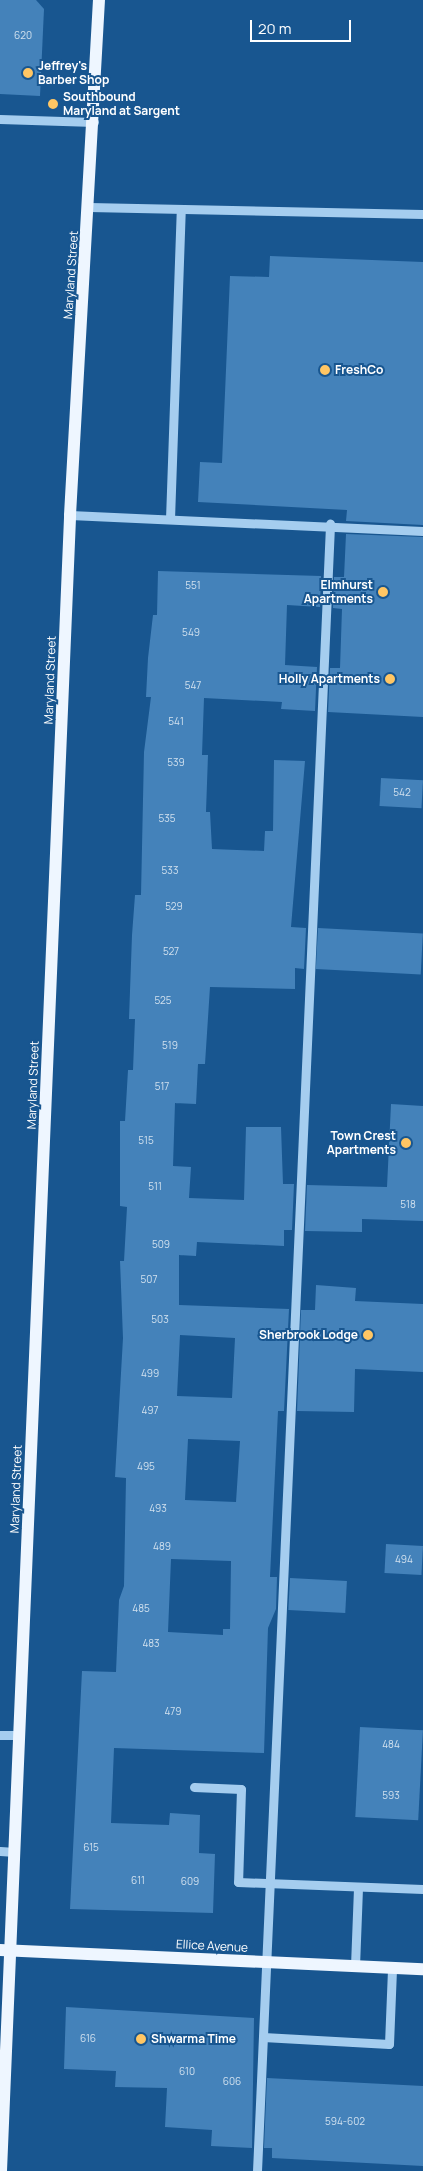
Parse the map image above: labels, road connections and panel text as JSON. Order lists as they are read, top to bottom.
{
  "streets": {
    "main road": ["Maryland Street", "Ellice Avenue"]
  },
  "crossings": [
    ["Maryland Street", "Ellice Avenue"]
  ],
  "places": [
    "Jeffrey's Barber Shop",
    "Southbound Maryland at Sargent",
    "FreshCo",
    "Elmhurst Apartments",
    "Holly Apartments",
    "Town Crest Apartments",
    "Sherbrook Lodge",
    "Shwarma Time"
  ],
  "house_numbers": [
    "620",
    "551",
    "549",
    "547",
    "541",
    "539",
    "542",
    "535",
    "533",
    "529",
    "527",
    "525",
    "519",
    "517",
    "515",
    "511",
    "518",
    "509",
    "507",
    "503",
    "499",
    "497",
    "495",
    "493",
    "489",
    "494",
    "485",
    "483",
    "479",
    "484",
    "593",
    "615",
    "611",
    "609",
    "616",
    "610",
    "606",
    "594-602"
  ],
  "scale_bar": "20 m"
}
